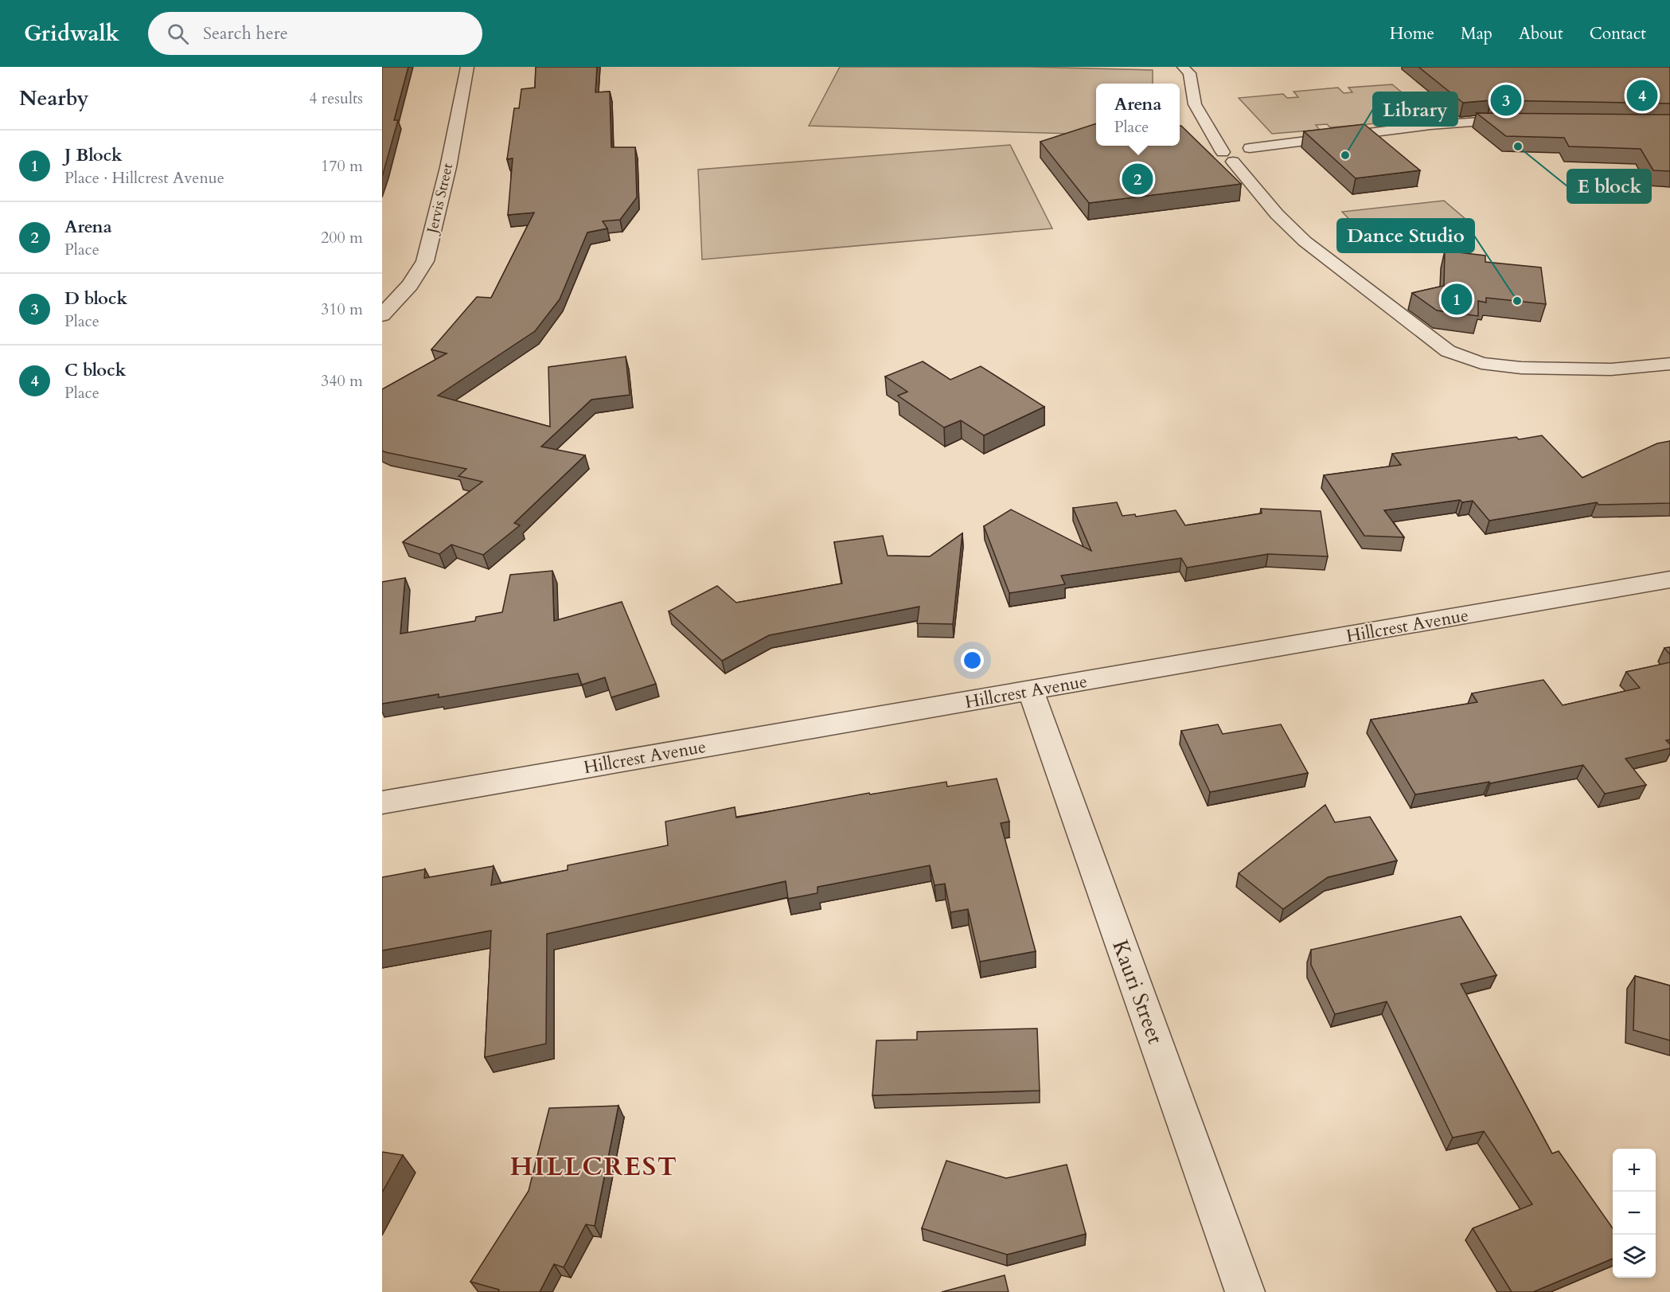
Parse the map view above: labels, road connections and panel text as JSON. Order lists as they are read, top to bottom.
{
  "streets": {
    "street": ["Jervis Street", "Hillcrest Avenue", "Kauri Street"]
  },
  "crossings": [
    ["Hillcrest Avenue", "Kauri Street"]
  ],
  "districts": ["HILLCREST"],
  "places": ["E block", "Library", "Dance Studio"],
  "page": {
    "header": "Gridwalk",
    "search": "Search here",
    "nav": [
      "Home",
      "Map",
      "About",
      "Contact"
    ],
    "heading": ["Nearby", "4 results"],
    "pins": [
      "4",
      "3",
      "2",
      "1"
    ],
    "popup": ["Arena", "Place"],
    "list": [
      {
        "mark": "1",
        "name": "J Block",
        "note": "Place · Hillcrest Avenue",
        "value": "170 m"
      },
      {
        "mark": "2",
        "name": "Arena",
        "note": "Place",
        "value": "200 m"
      },
      {
        "mark": "3",
        "name": "D block",
        "note": "Place",
        "value": "310 m"
      },
      {
        "mark": "4",
        "name": "C block",
        "note": "Place",
        "value": "340 m"
      }
    ],
    "map_buttons": ["+", "−"]
  }
}
